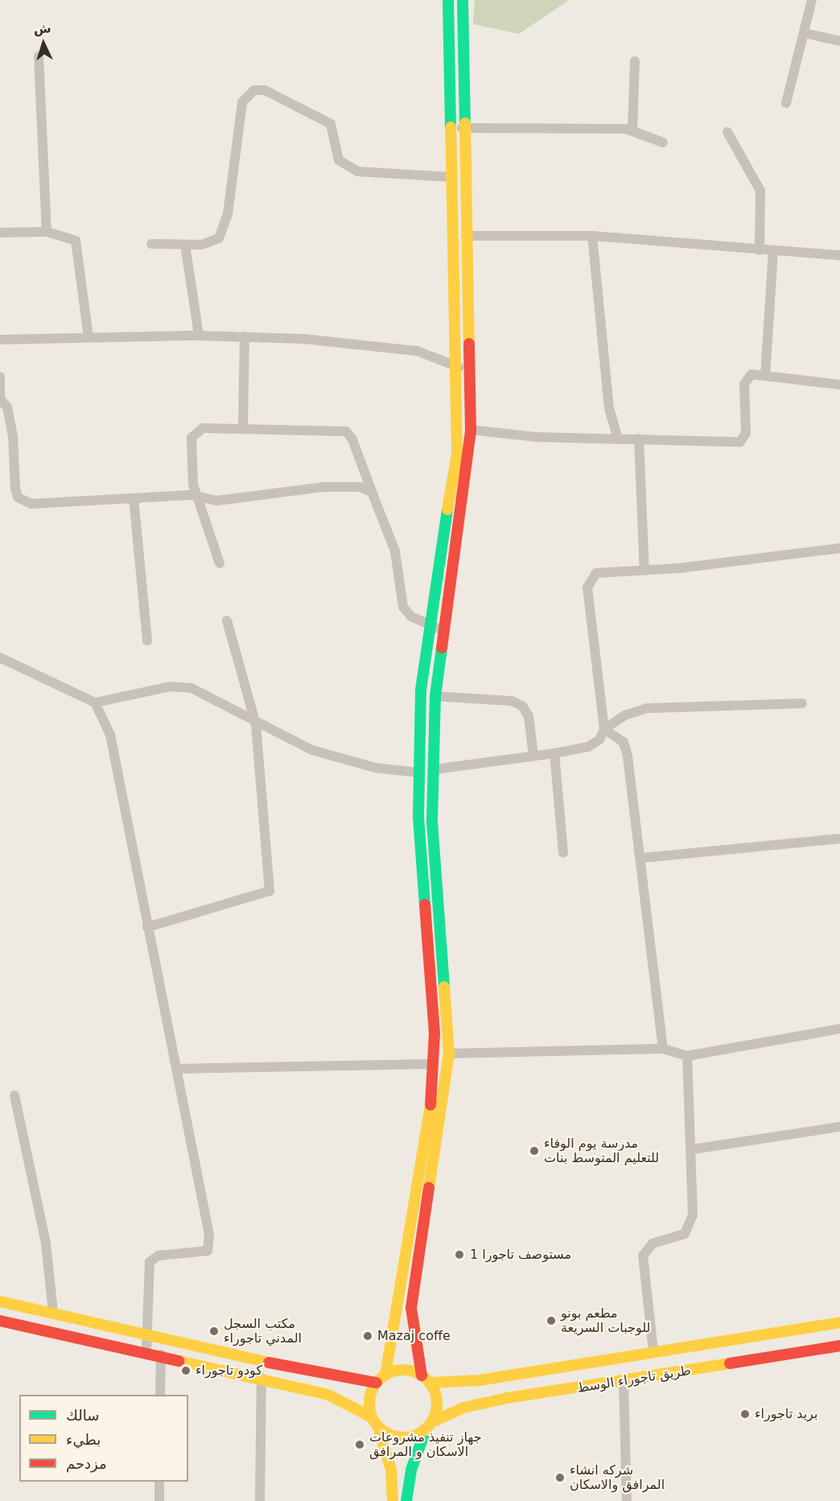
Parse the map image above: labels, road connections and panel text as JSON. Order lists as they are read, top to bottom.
{
  "streets": {
    "main road": ["طريق تاجوراء الوسط"]
  },
  "places": [
    "مدرسة يوم الوفاء للتعليم المتوسط بنات",
    "مستوصف تاجورا 1",
    "مطعم بونو للوجبات السريعة",
    "مكتب السجل المدني تاجوراء",
    "Mazaj coffe",
    "كودو تاجوراء",
    "بريد تاجوراء",
    "جهاز تنفيذ مشروعات الاسكان و المرافق",
    "شركه انشاء المرافق والاسكان"
  ],
  "legend": ["سالك", "بطيء", "مزدحم"],
  "north": "top"
}
